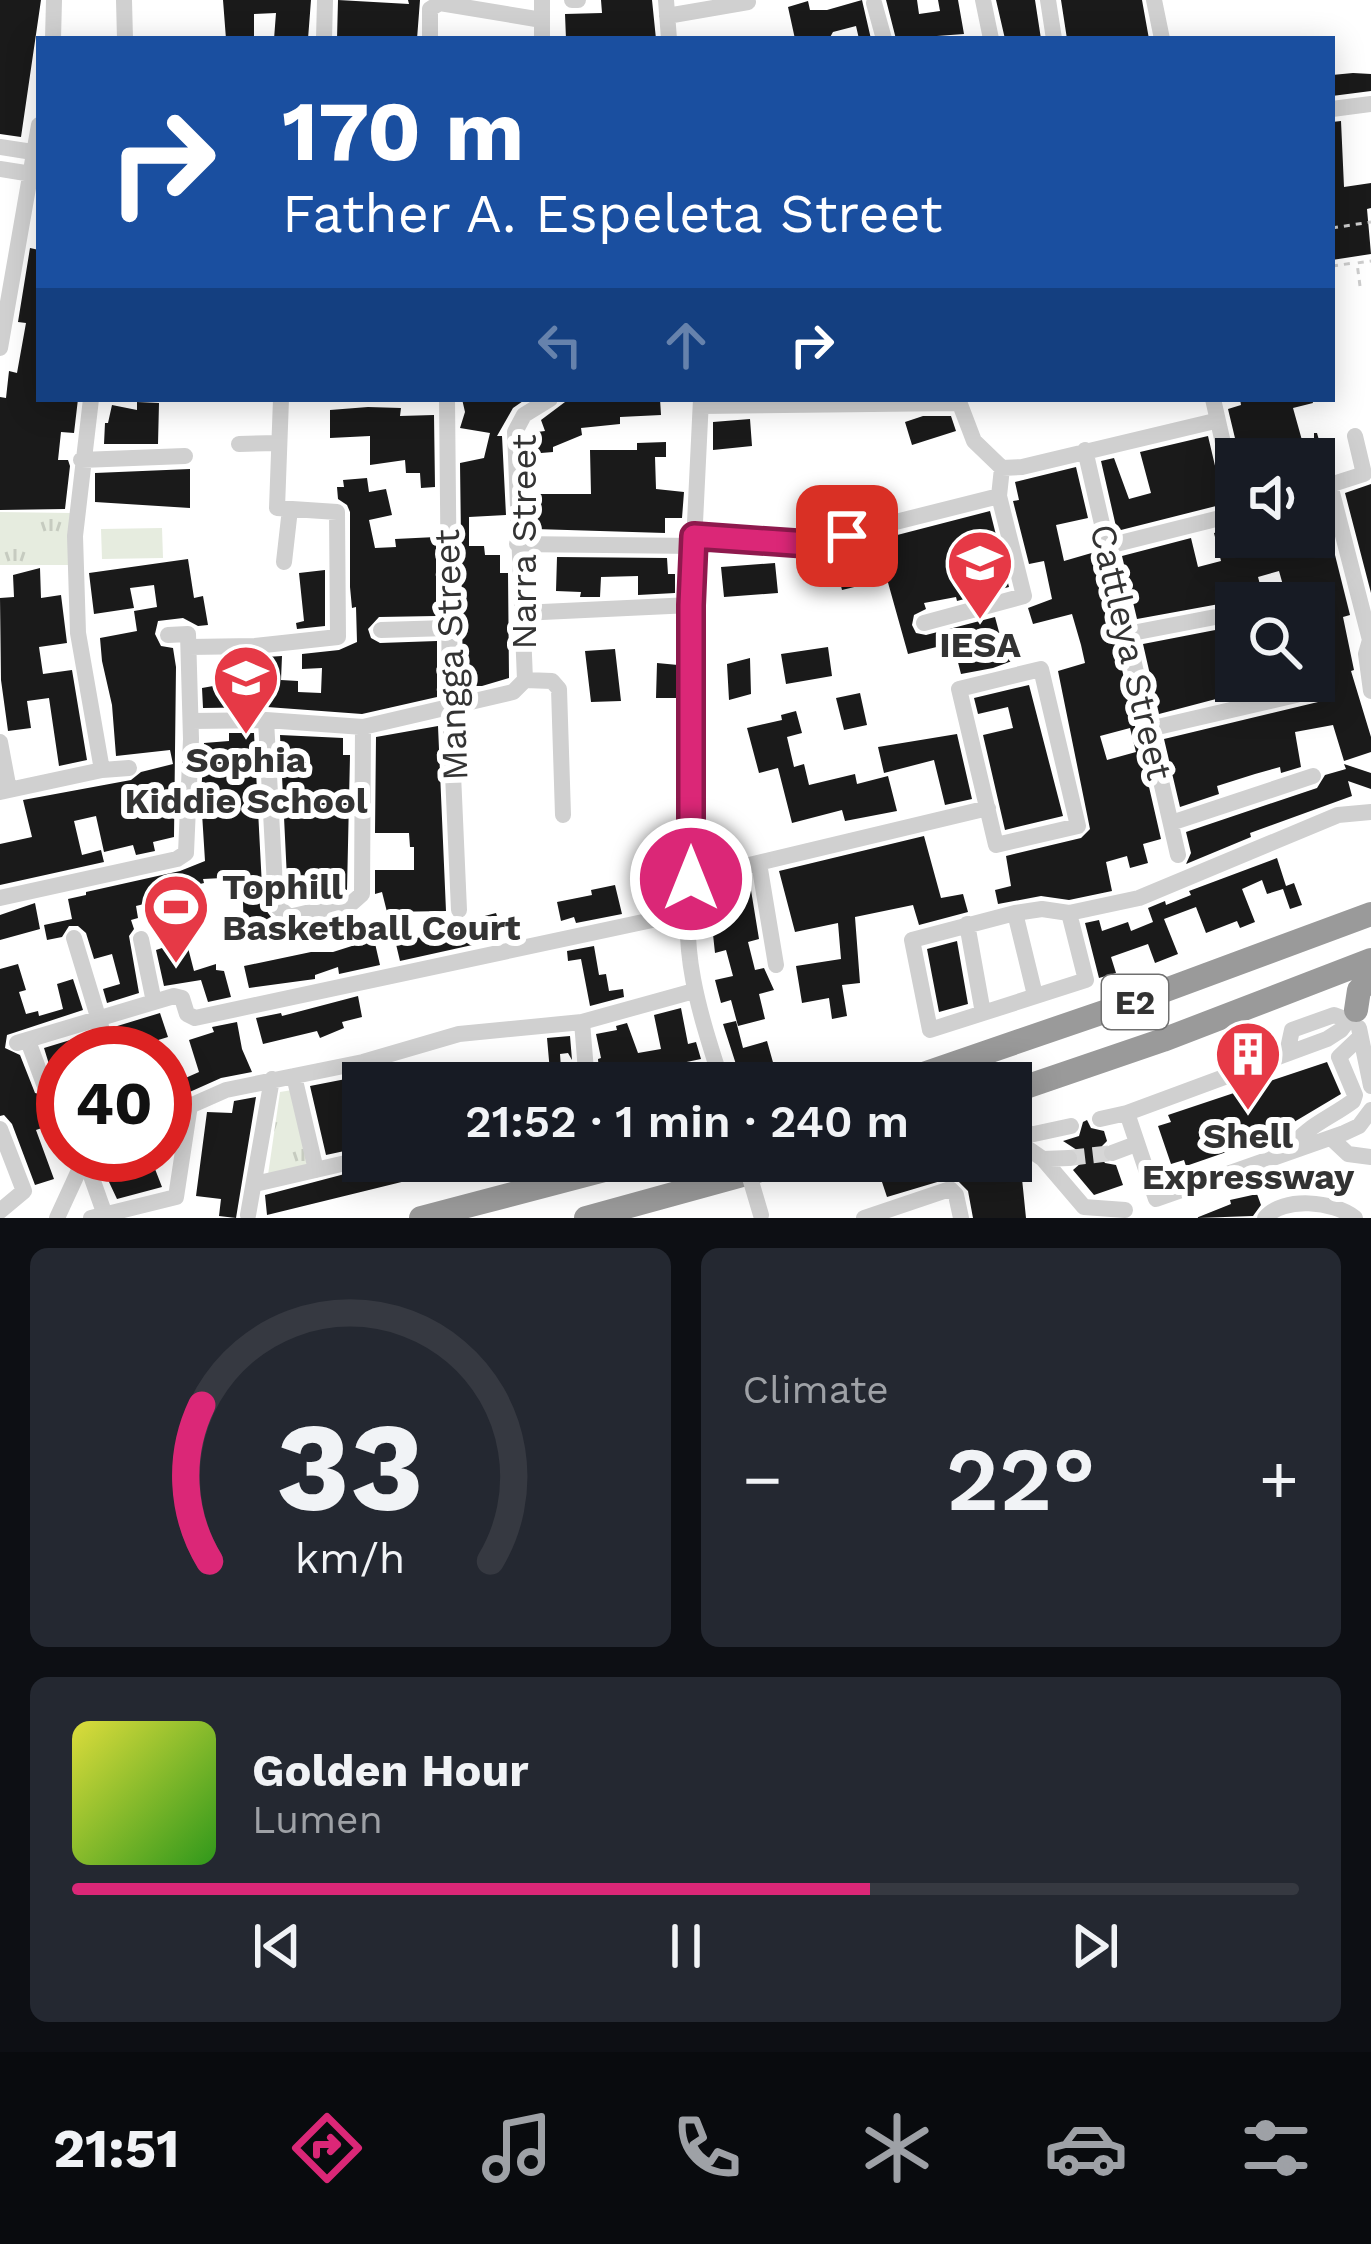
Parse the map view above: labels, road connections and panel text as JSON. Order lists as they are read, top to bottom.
{
  "streets": {
    "highway": ["E2"],
    "street": ["Narra Street", "Cattleya Street", "Mangga Street"]
  },
  "places": {
    "school or university": ["IESA", "Sophia Kiddie School"],
    "sports": ["Tophill Basketball Court"],
    "building": ["Shell Expressway"]
  },
  "page": {
    "turn": ["170 m", "Father A. Espeleta Street"],
    "limit": "40",
    "trip": "21:52 · 1 min · 240 m",
    "tile": "Climate",
    "heat": ["−", "22°", "+"],
    "song": ["Golden Hour", "Lumen"],
    "tabs": "21:51",
    "gauge": ["33", "km/h"]
  }
}
